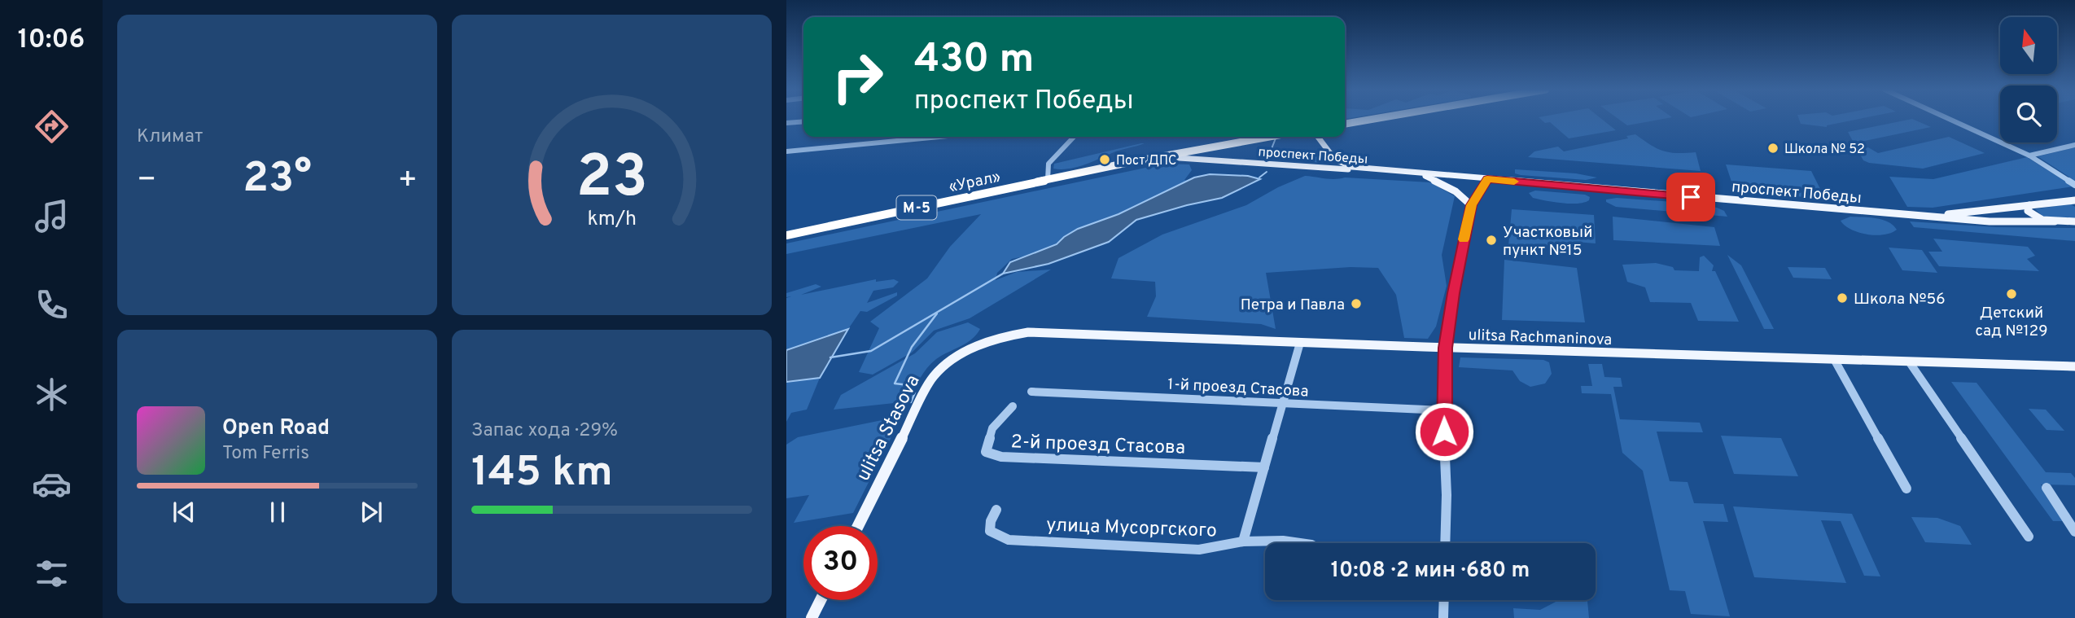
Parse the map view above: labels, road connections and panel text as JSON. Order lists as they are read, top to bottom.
{
  "streets": {
    "highway": ["«Урал»", "М-5"],
    "main road": ["проспект Победы", "ulitsa Rachmaninova", "ulitsa Stasova"],
    "street": ["1-й проезд Стасова", "2-й проезд Стасова", "улица Мусоргского"]
  },
  "crossings": [
    ["проспект Победы", "М-5"],
    ["«Урал»", "М-5"],
    ["ulitsa Rachmaninova", "ulitsa Stasova"]
  ],
  "places": [
    "Школа № 52",
    "Пост ДПС",
    "Участковый пункт №15",
    "Детский сад №129",
    "Школа №56",
    "Петра и Павла"
  ],
  "north": "top",
  "page": {
    "tabs": "10:06",
    "tile": [
      "Климат",
      ["Запас хода · 29%", "145 km"]
    ],
    "turn": ["430 m", "проспект Победы"],
    "heat": ["−", "23°", "+"],
    "song": ["Open Road", "Tom Ferris"],
    "limit": "30",
    "trip": "10:08 · 2 мин · 680 m",
    "gauge": ["23", "km/h"]
  }
}
